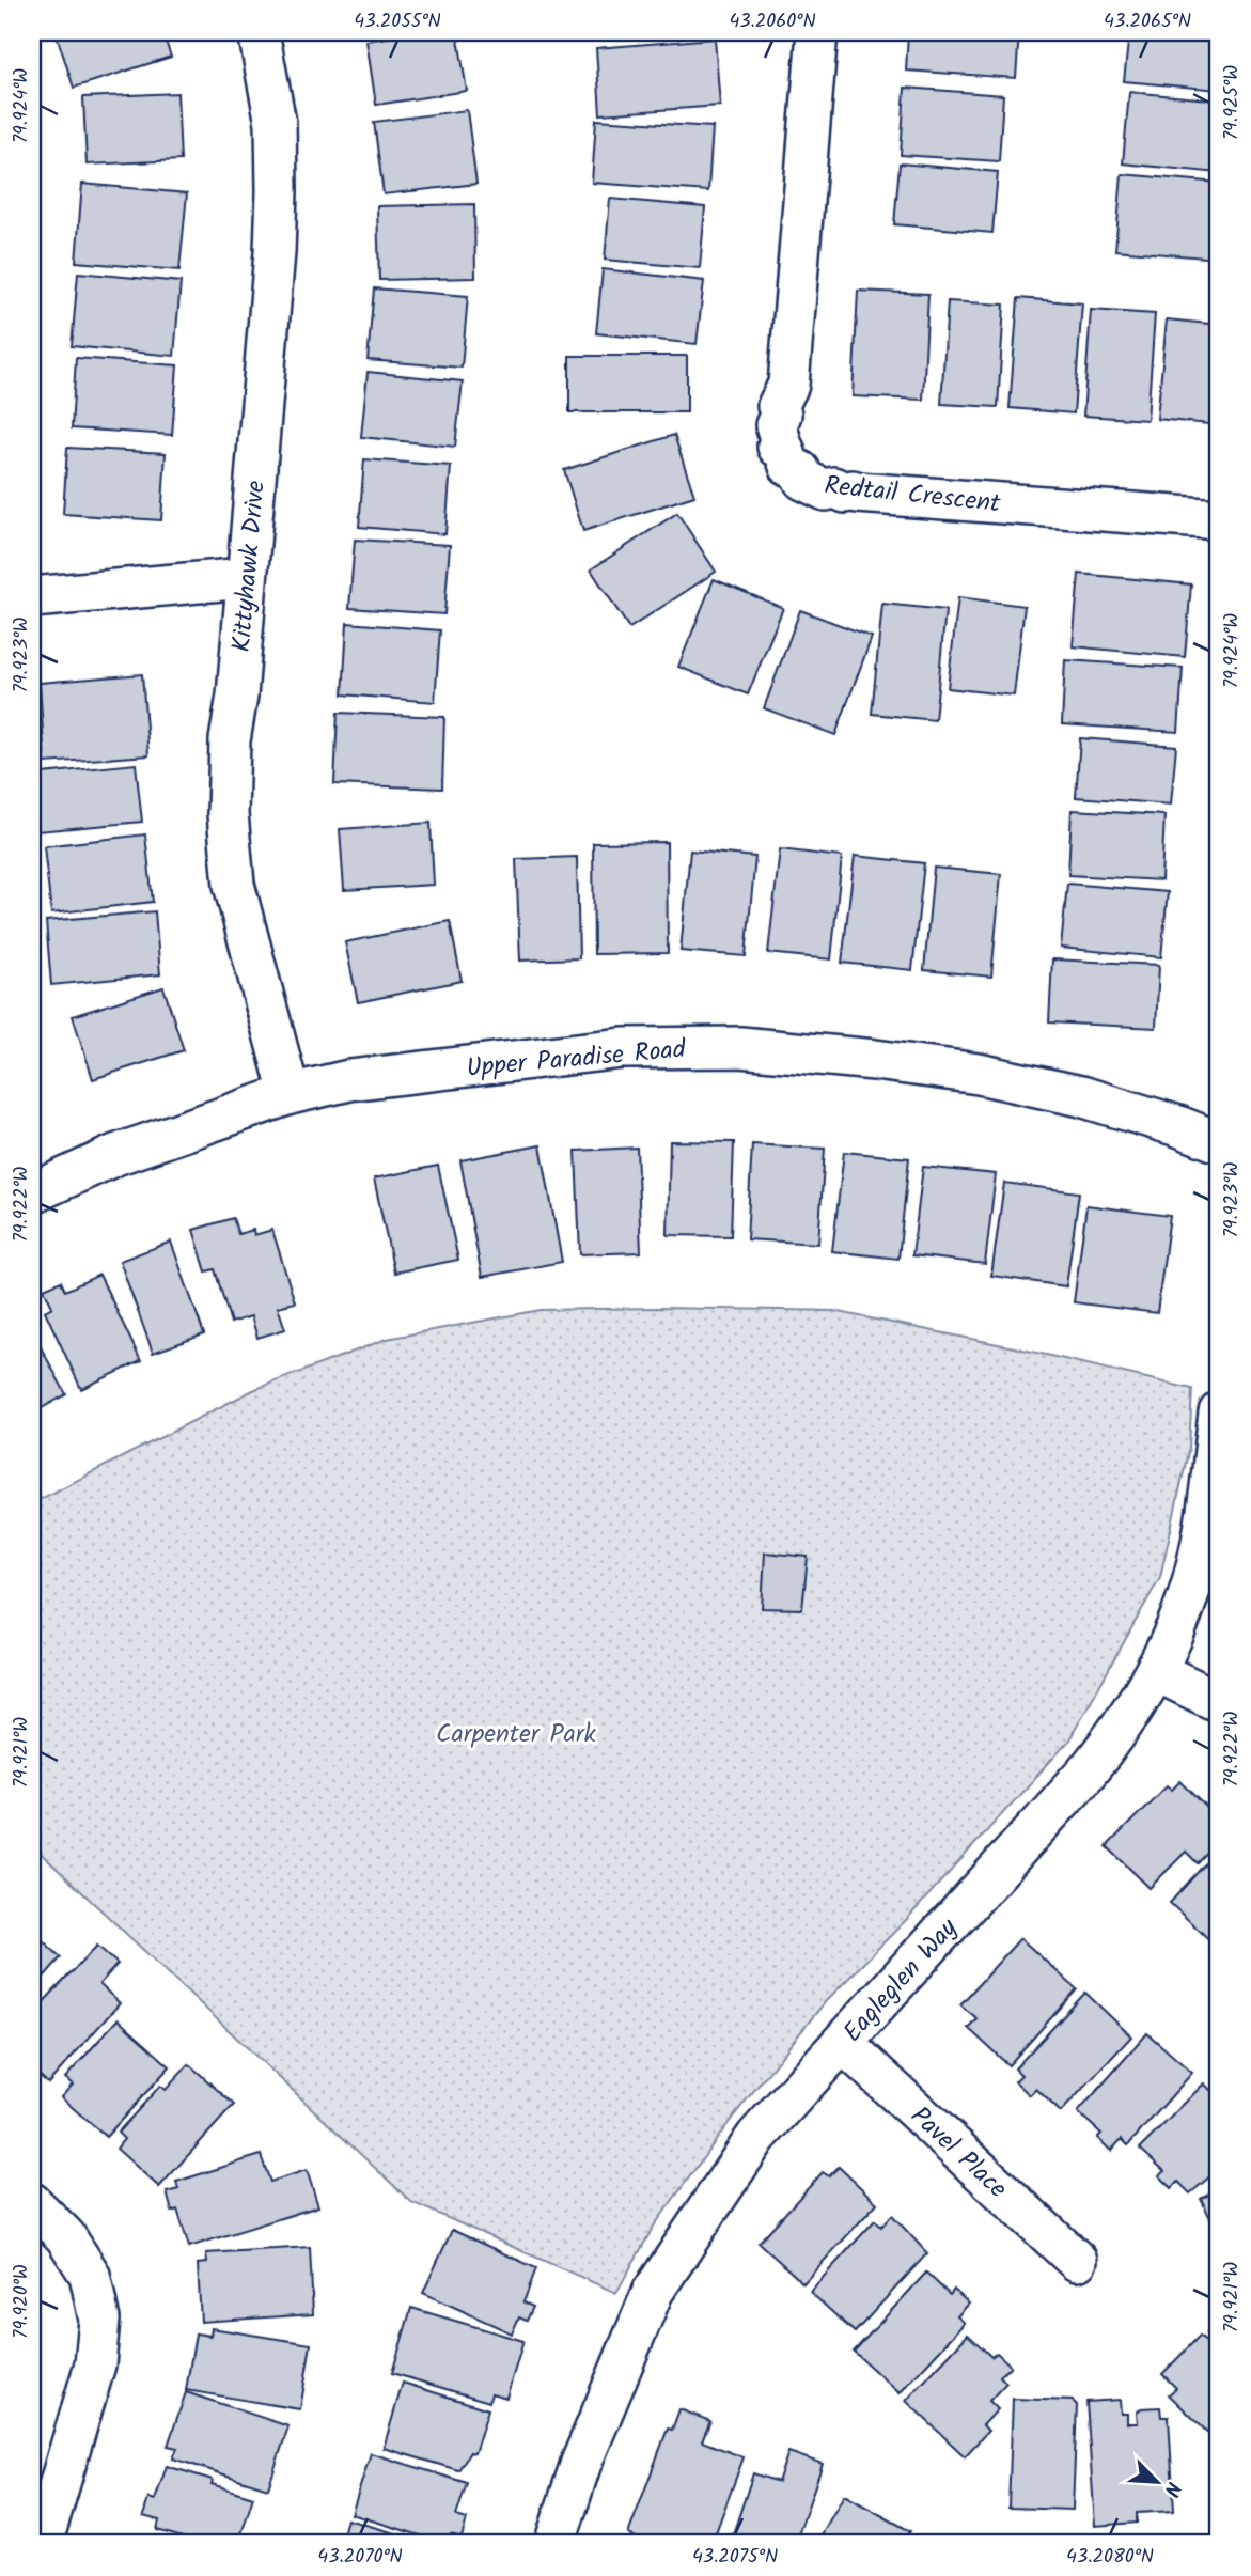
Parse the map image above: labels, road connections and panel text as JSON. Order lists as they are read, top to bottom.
{
  "streets": {
    "street": [
      "Redtail Crescent",
      "Kittyhawk Drive",
      "Upper Paradise Road",
      "Eagleglen Way",
      "Pavel Place"
    ]
  },
  "crossings": [
    ["Kittyhawk Drive", "Upper Paradise Road"],
    ["Eagleglen Way", "Pavel Place"]
  ],
  "parks": ["Carpenter Park"],
  "north": "bottom right",
  "coordinates": [
    "43.2055°N",
    "43.2060°N",
    "43.2065°N",
    "79.925°W",
    "79.924°W",
    "79.923°W",
    "79.922°W",
    "79.921°W",
    "79.920°W",
    "43.2070°N",
    "43.2075°N",
    "43.2080°N"
  ]
}
